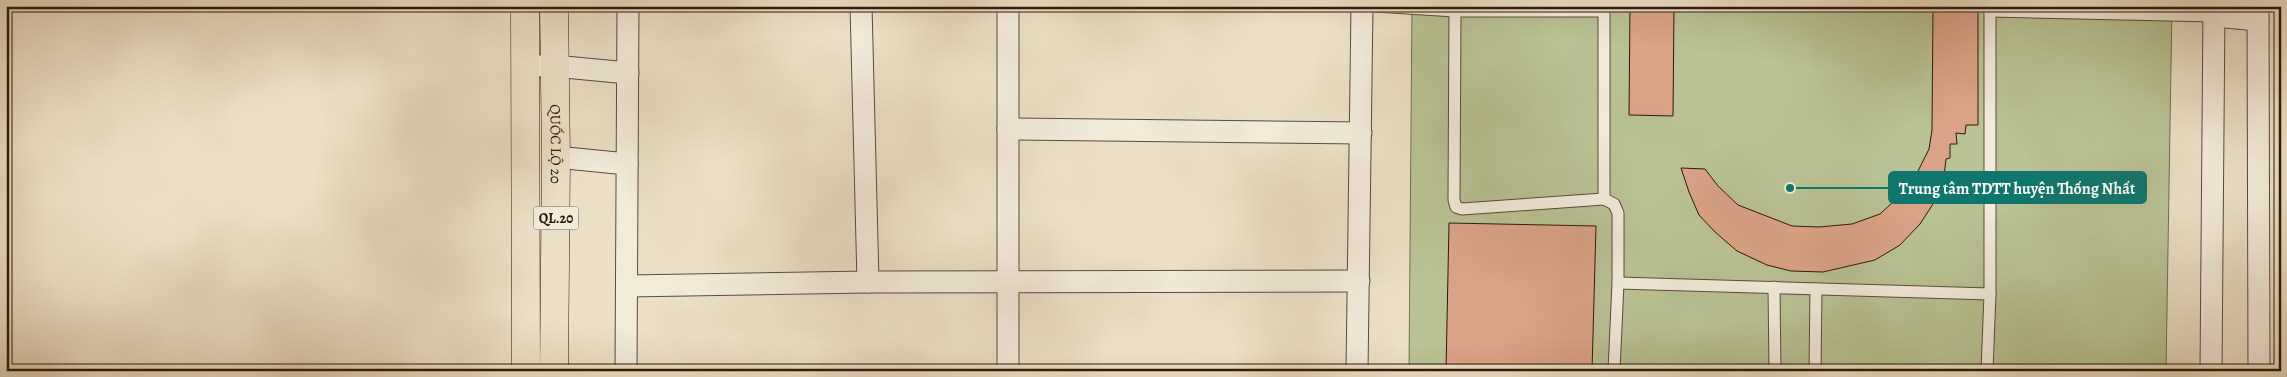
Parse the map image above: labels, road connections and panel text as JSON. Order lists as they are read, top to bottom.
{
  "streets": {
    "highway": ["QUỐC LỘ 20", "QL.20"]
  },
  "places": ["Trung tâm TDTT huyện Thống Nhất"]
}
